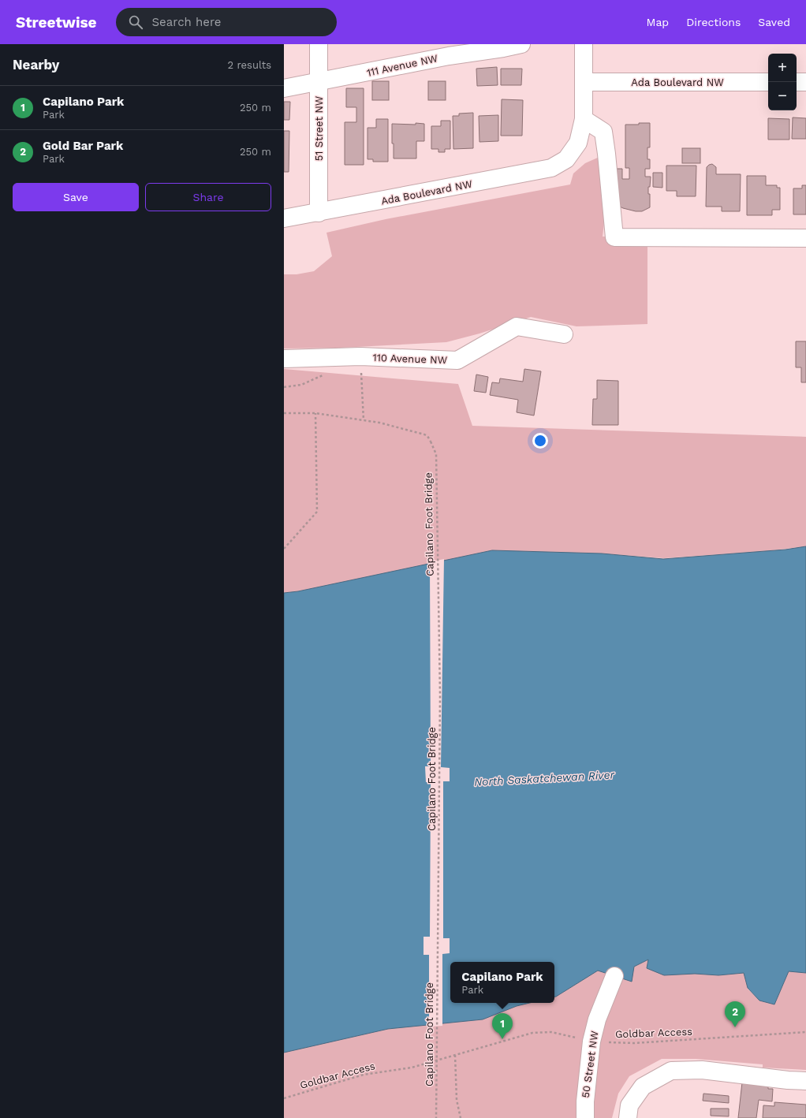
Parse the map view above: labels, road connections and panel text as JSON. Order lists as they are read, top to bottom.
{
  "streets": {
    "street": [
      "111 Avenue NW",
      "Ada Boulevard NW",
      "51 Street NW",
      "110 Avenue NW",
      "50 Street NW"
    ],
    "path": ["Capilano Foot Bridge", "Goldbar Access"]
  },
  "crossings": [
    ["111 Avenue NW", "51 Street NW"],
    ["Ada Boulevard NW", "51 Street NW"],
    ["Goldbar Access", "50 Street NW"]
  ],
  "water": ["North Saskatchewan River"],
  "page": {
    "header": "Streetwise",
    "search": "Search here",
    "nav": ["Map", "Directions", "Saved"],
    "heading": ["Nearby", "2 results"],
    "map_buttons": ["+", "−"],
    "list": [
      {
        "mark": "1",
        "name": "Capilano Park",
        "note": "Park",
        "value": "250 m"
      },
      {
        "mark": "2",
        "name": "Gold Bar Park",
        "note": "Park",
        "value": "250 m"
      }
    ],
    "buttons": ["Save", "Share"],
    "popup": ["Capilano Park", "Park"],
    "pins": ["2", "1"]
  }
}
